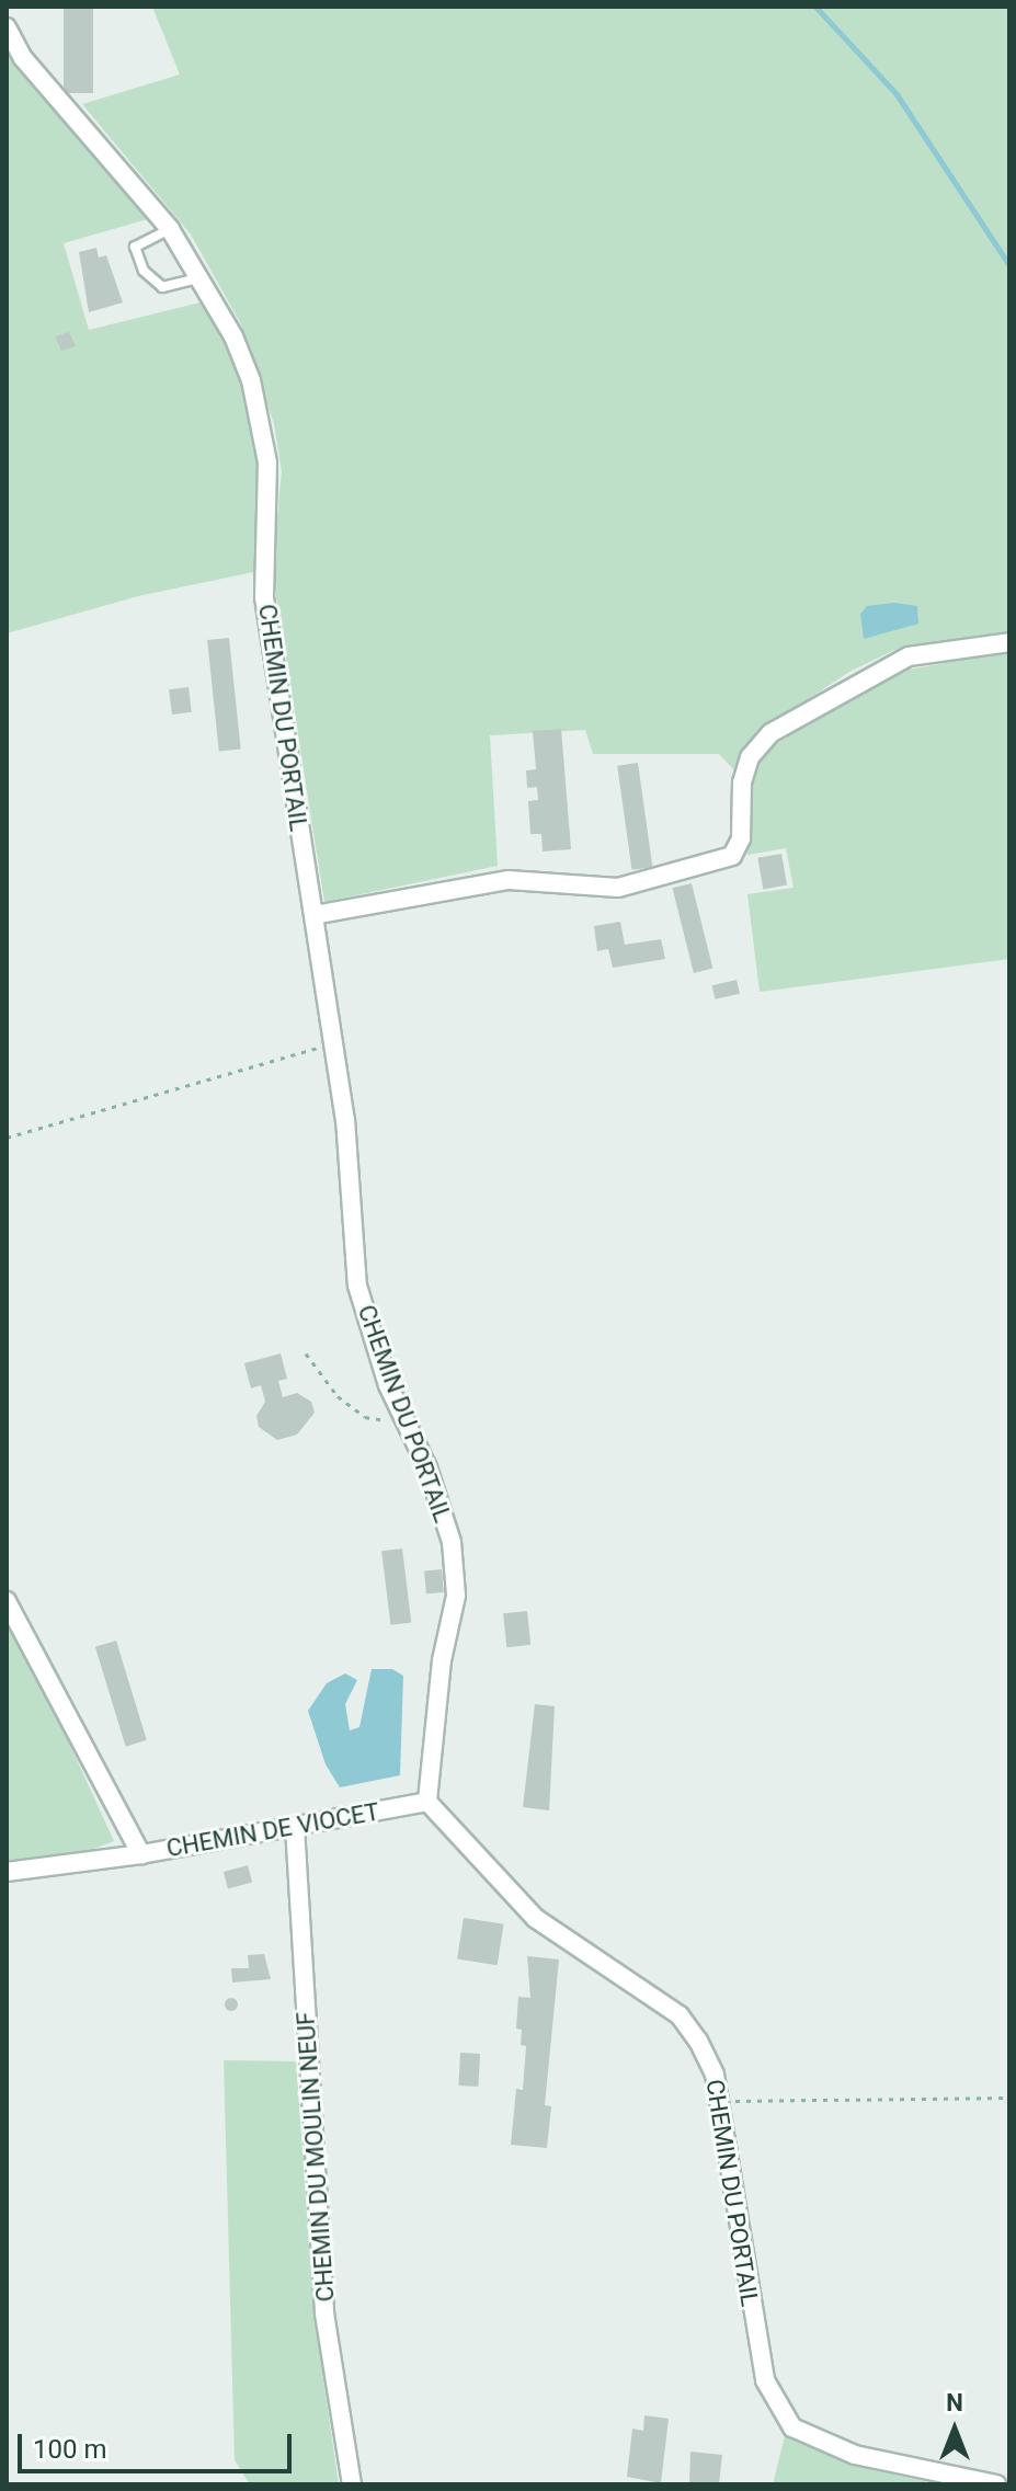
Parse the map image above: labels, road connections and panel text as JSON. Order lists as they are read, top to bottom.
{
  "streets": {
    "street": ["CHEMIN DU PORTAIL", "CHEMIN DE VIOCET", "CHEMIN DU MOULIN NEUF"]
  },
  "crossings": [
    ["CHEMIN DU PORTAIL", "CHEMIN DE VIOCET"],
    ["CHEMIN DE VIOCET", "CHEMIN DU MOULIN NEUF"]
  ],
  "scale_bar": "100 m",
  "north": "top"
}
